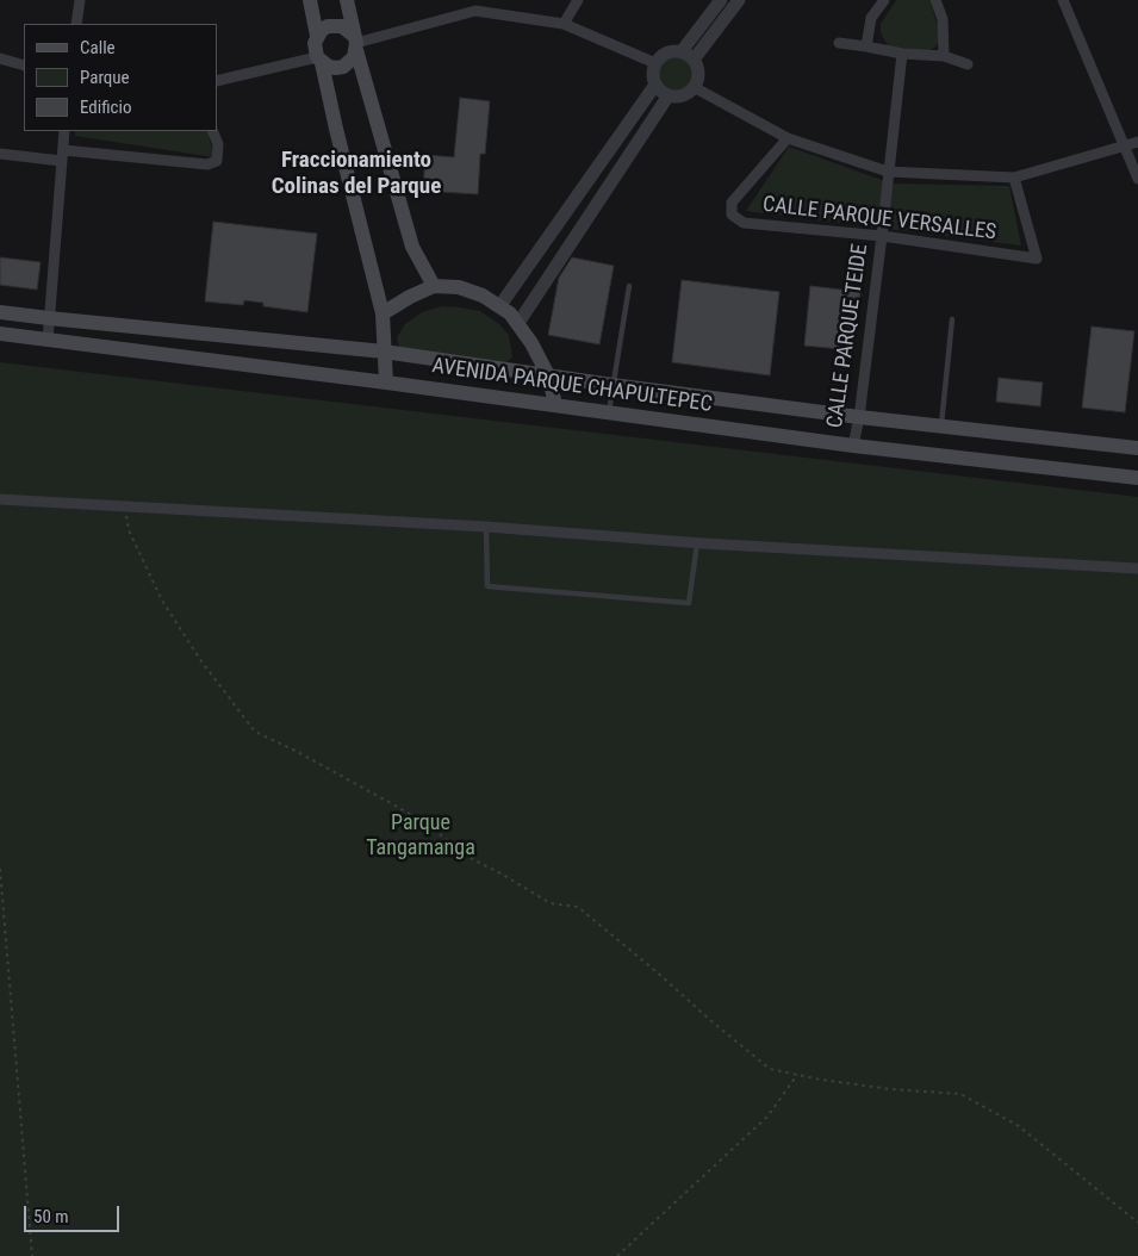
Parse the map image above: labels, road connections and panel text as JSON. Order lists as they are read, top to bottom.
{
  "streets": {
    "main road": ["AVENIDA PARQUE CHAPULTEPEC"],
    "street": ["CALLE PARQUE VERSALLES", "CALLE PARQUE TEIDE"]
  },
  "crossings": [
    ["CALLE PARQUE VERSALLES", "CALLE PARQUE TEIDE"],
    ["CALLE PARQUE TEIDE", "AVENIDA PARQUE CHAPULTEPEC"]
  ],
  "districts": ["Fraccionamiento Colinas del Parque"],
  "parks": ["Parque Tangamanga"],
  "legend": ["Calle", "Parque", "Edificio"],
  "scale_bar": "50 m"
}
